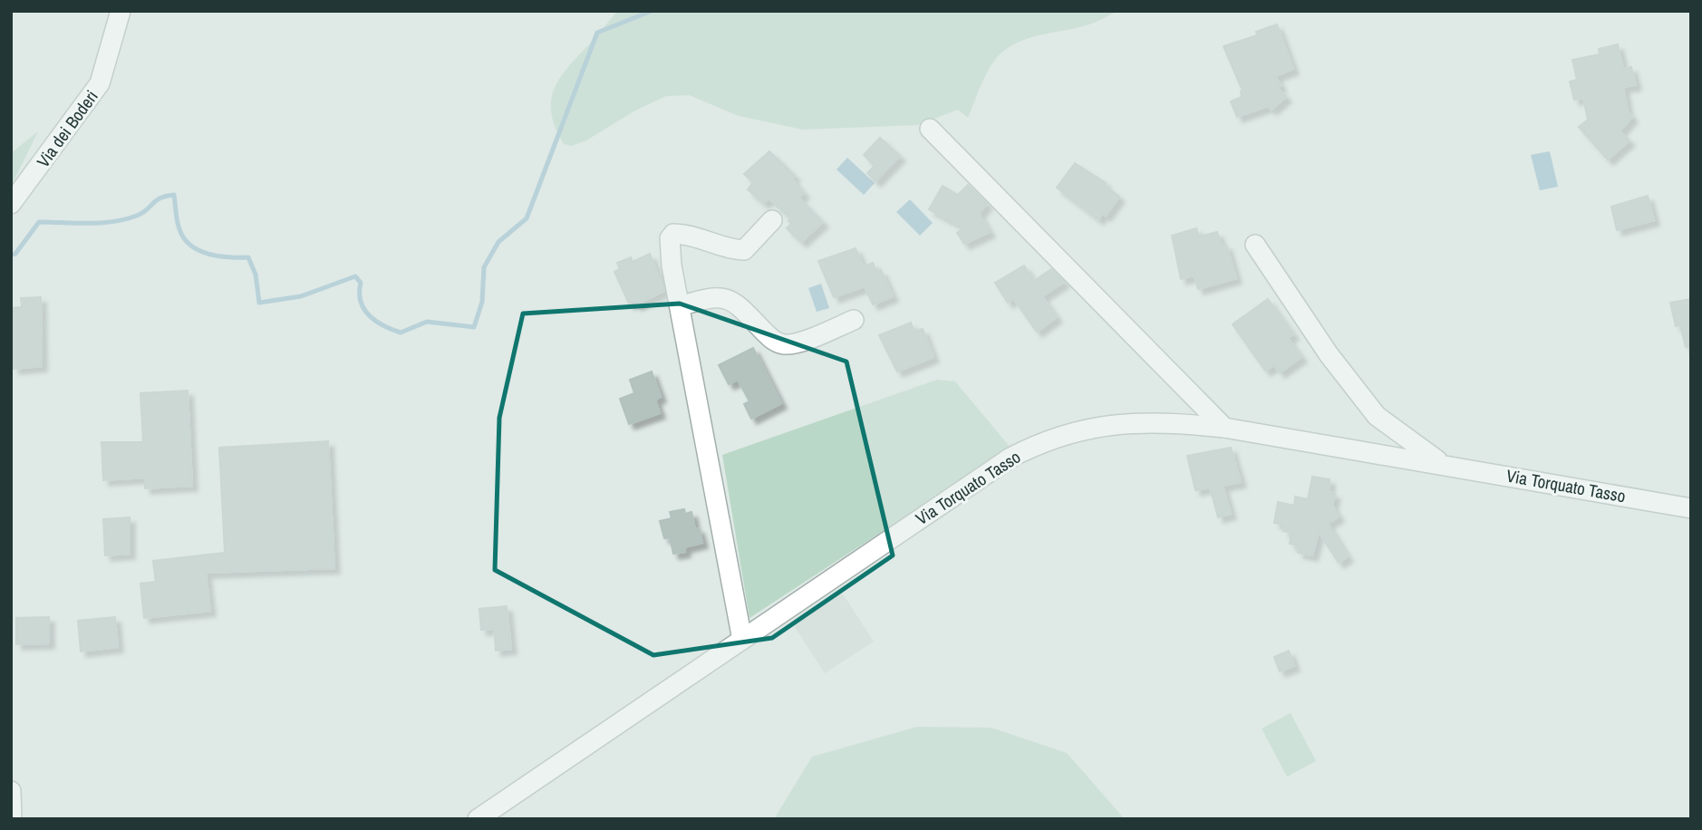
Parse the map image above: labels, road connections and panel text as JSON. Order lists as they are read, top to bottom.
{
  "streets": {
    "street": ["Via dei Boderi", "Via Torquato Tasso"]
  }
}
